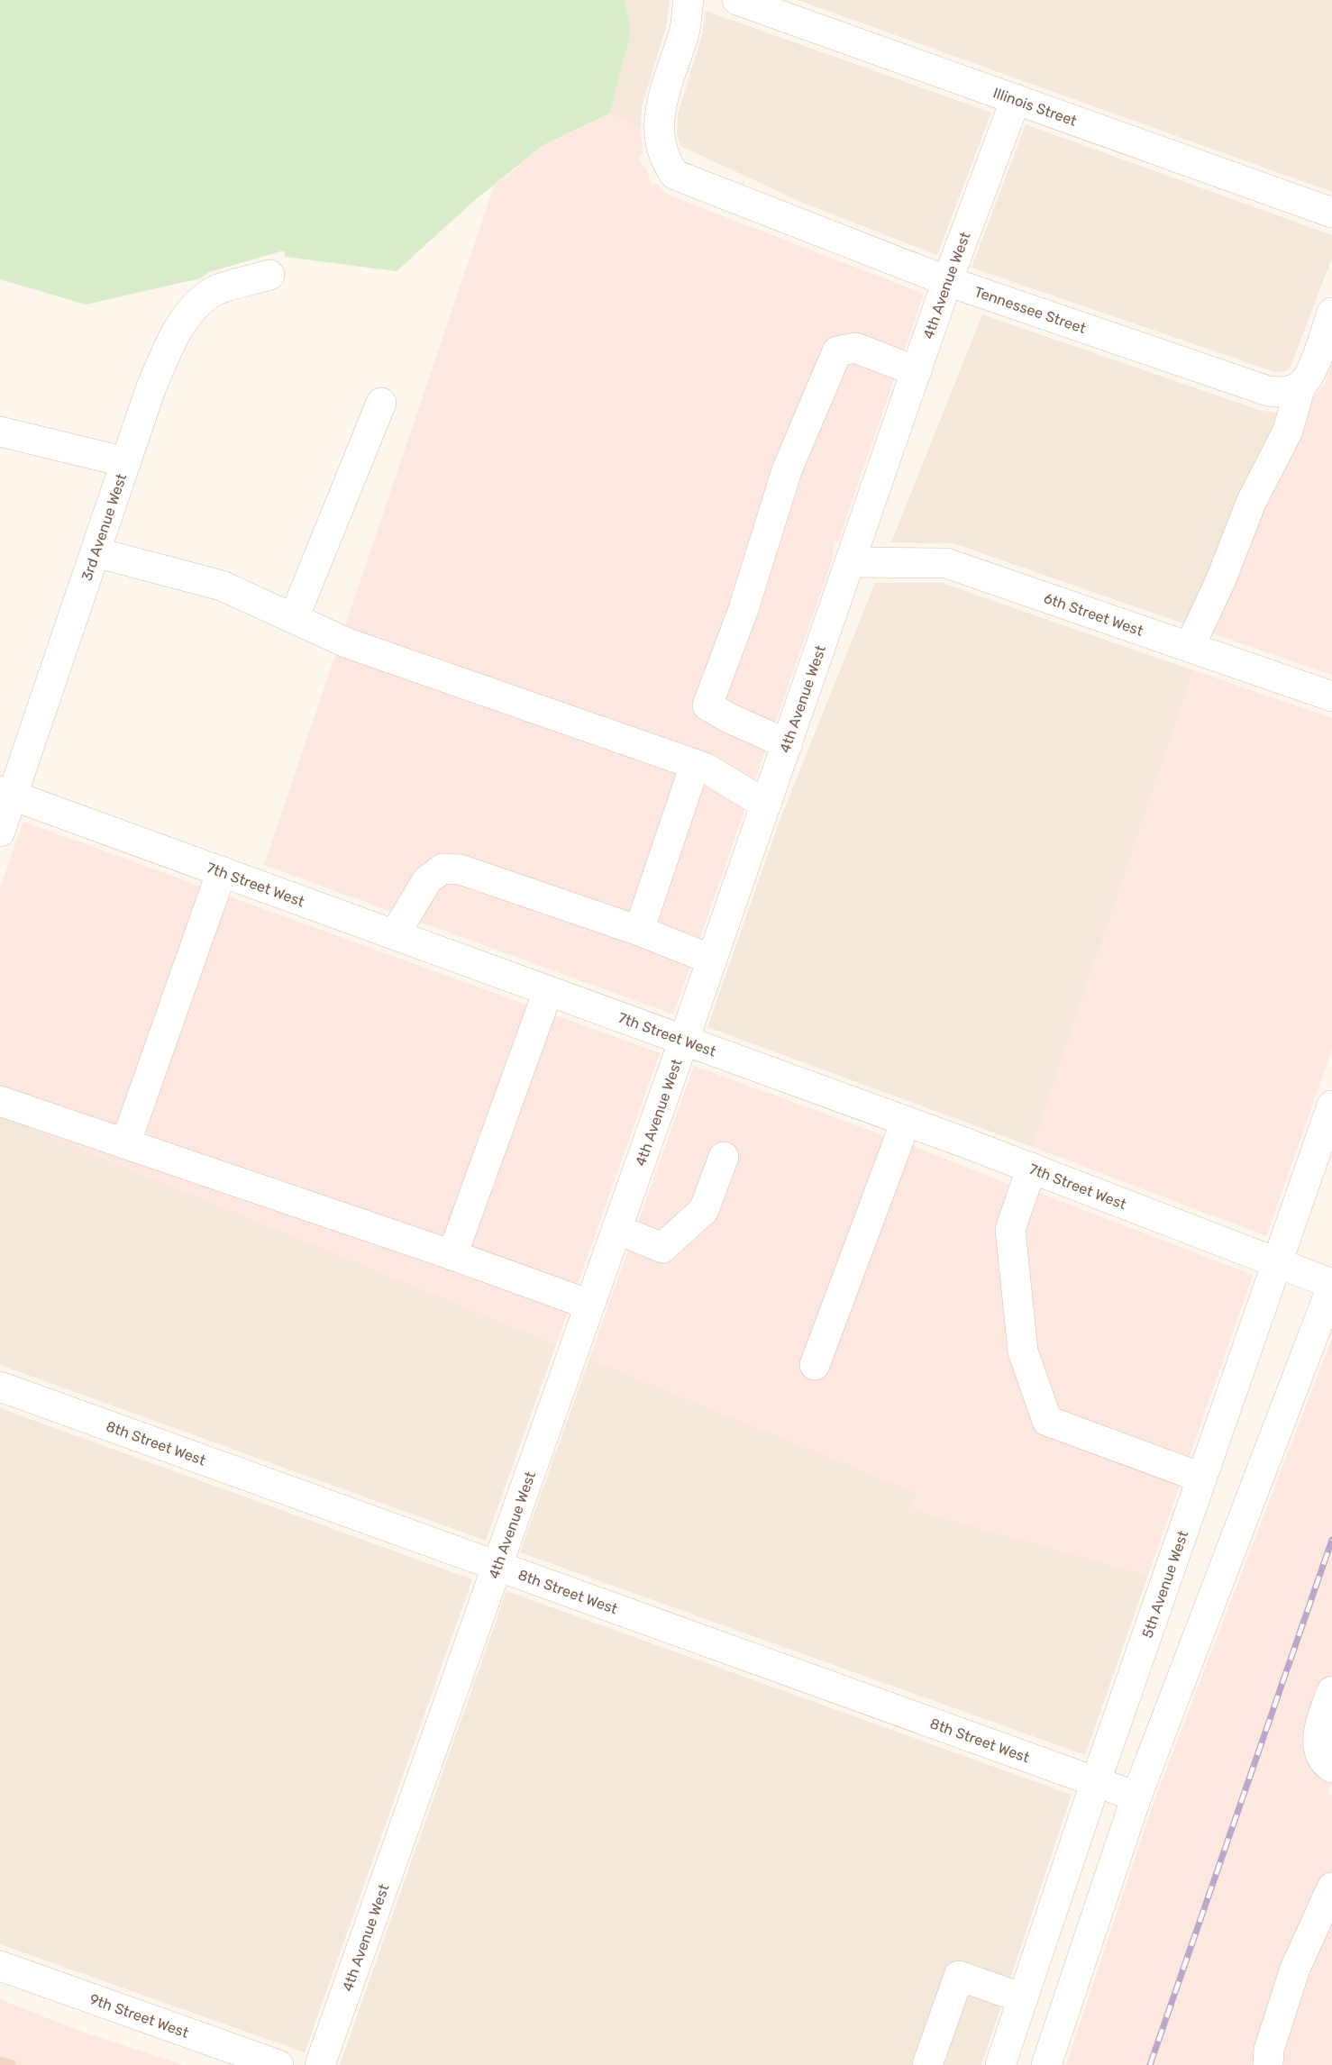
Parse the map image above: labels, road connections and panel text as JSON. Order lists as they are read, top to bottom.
{
  "streets": {
    "street": [
      "Illinois Street",
      "4th Avenue West",
      "Tennessee Street",
      "3rd Avenue West",
      "6th Street West",
      "7th Street West",
      "8th Street West",
      "5th Avenue West",
      "9th Street West"
    ]
  },
  "crossings": [
    ["Illinois Street", "4th Avenue West"],
    ["4th Avenue West", "Tennessee Street"],
    ["4th Avenue West", "6th Street West"],
    ["4th Avenue West", "7th Street West"],
    ["4th Avenue West", "8th Street West"],
    ["3rd Avenue West", "7th Street West"],
    ["7th Street West", "5th Avenue West"],
    ["8th Street West", "5th Avenue West"]
  ]
}
